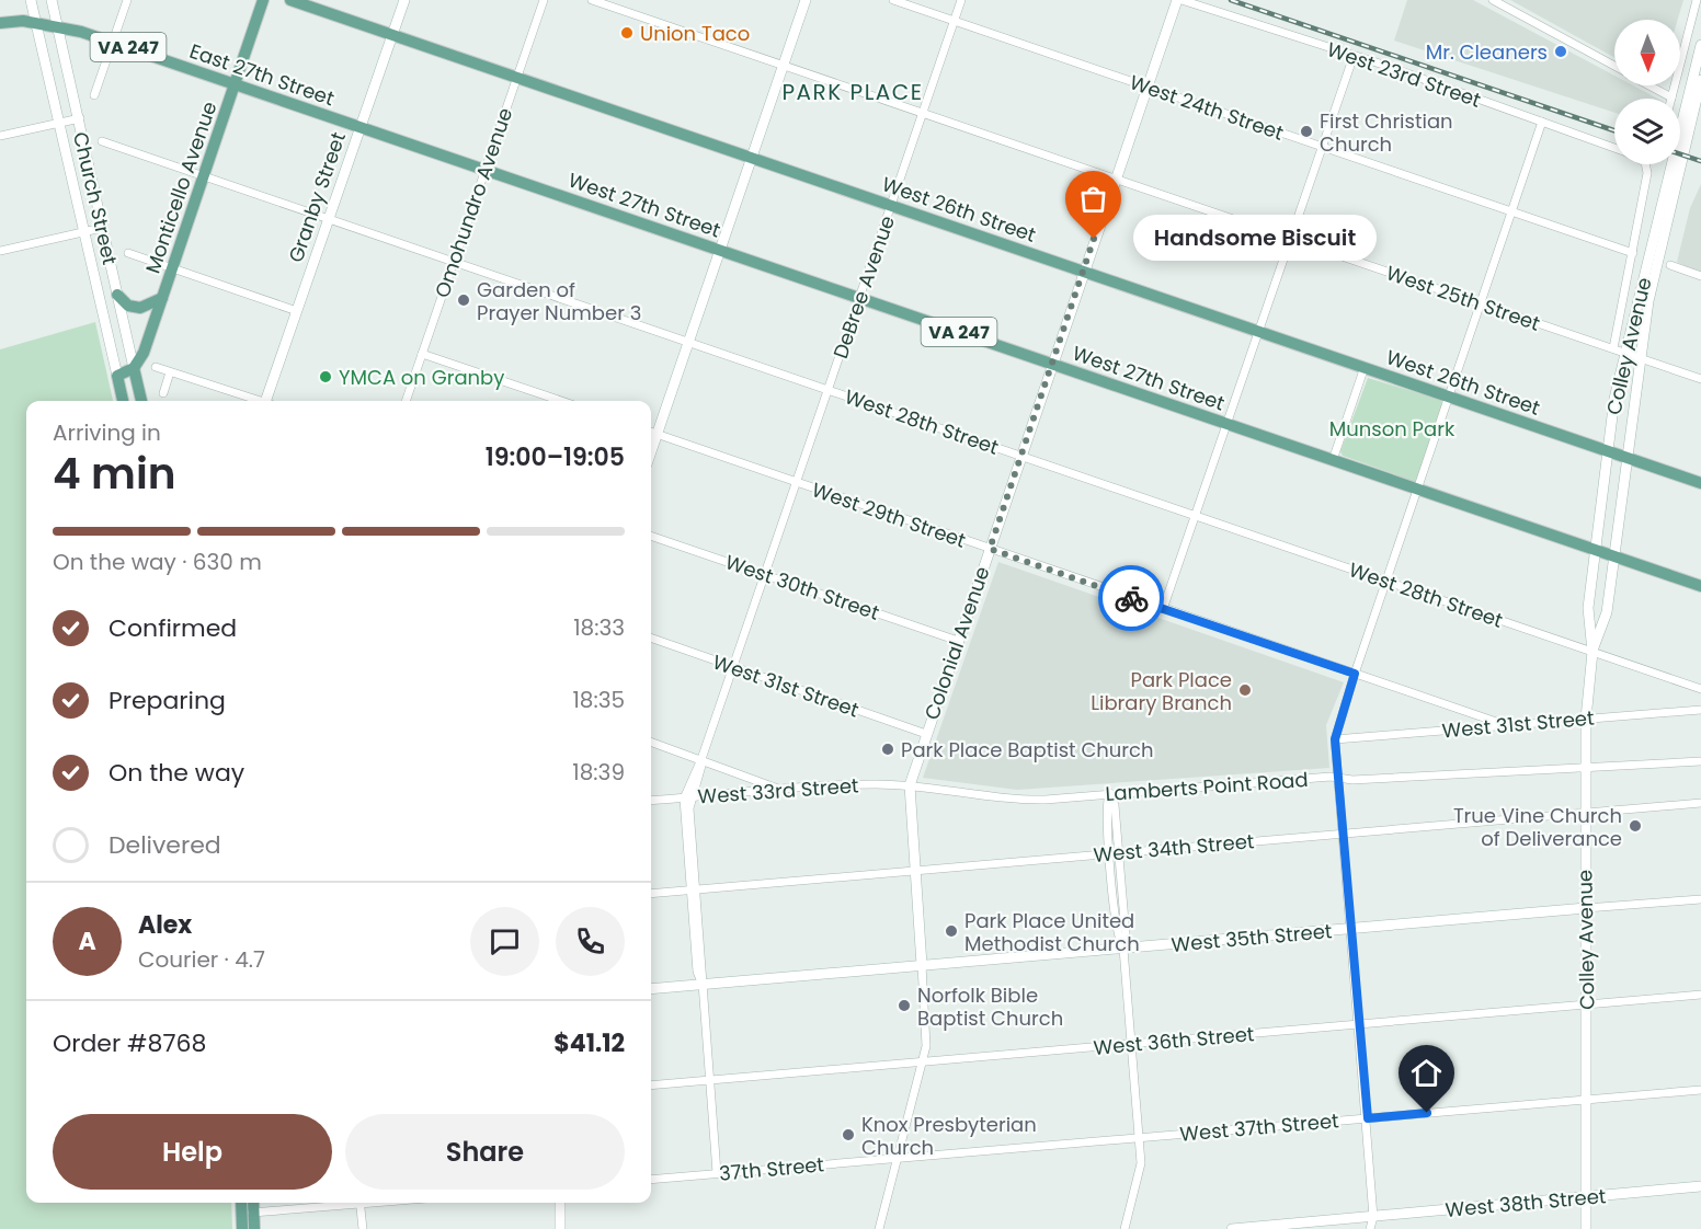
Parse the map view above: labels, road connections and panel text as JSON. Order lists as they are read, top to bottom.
{
  "streets": {
    "main road": [
      "VA 247",
      "East 27th Street",
      "Monticello Avenue",
      "Granby Street",
      "Church Street",
      "West 27th Street",
      "West 26th Street",
      "Colley Avenue",
      "Colonial Avenue",
      "West 35th Street",
      "West 38th Street"
    ],
    "street": [
      "West 23rd Street",
      "West 24th Street",
      "Omohundro Avenue",
      "DeBree Avenue",
      "West 25th Street",
      "West 28th Street",
      "West 29th Street",
      "West 30th Street",
      "West 31st Street",
      "Lamberts Point Road",
      "West 33rd Street",
      "West 34th Street",
      "West 36th Street",
      "West 37th Street",
      "37th Street"
    ]
  },
  "crossings": [
    ["East 27th Street", "Monticello Avenue"],
    ["East 27th Street", "Granby Street"],
    ["East 27th Street", "Church Street"],
    ["East 27th Street", "West 27th Street"],
    ["West 23rd Street", "West 24th Street"],
    ["West 23rd Street", "Colonial Avenue"],
    ["West 24th Street", "DeBree Avenue"],
    ["West 24th Street", "Colonial Avenue"],
    ["Monticello Avenue", "Church Street"],
    ["Monticello Avenue", "West 28th Street"],
    ["Granby Street", "West 27th Street"],
    ["Granby Street", "West 26th Street"],
    ["Granby Street", "West 28th Street"],
    ["Omohundro Avenue", "West 27th Street"],
    ["Omohundro Avenue", "West 26th Street"],
    ["Omohundro Avenue", "West 28th Street"],
    ["West 27th Street", "DeBree Avenue"],
    ["West 27th Street", "Colley Avenue"],
    ["West 27th Street", "Colonial Avenue"],
    ["West 26th Street", "DeBree Avenue"],
    ["West 26th Street", "Colley Avenue"],
    ["West 26th Street", "Colonial Avenue"],
    ["DeBree Avenue", "West 25th Street"],
    ["DeBree Avenue", "West 28th Street"],
    ["DeBree Avenue", "West 29th Street"],
    ["DeBree Avenue", "West 30th Street"],
    ["DeBree Avenue", "West 31st Street"],
    ["DeBree Avenue", "West 33rd Street"],
    ["DeBree Avenue", "West 34th Street"],
    ["DeBree Avenue", "West 35th Street"],
    ["DeBree Avenue", "West 36th Street"],
    ["DeBree Avenue", "37th Street"],
    ["West 25th Street", "Colley Avenue"],
    ["West 25th Street", "Colonial Avenue"],
    ["Colley Avenue", "West 28th Street"],
    ["Colley Avenue", "West 31st Street"],
    ["Colley Avenue", "Lamberts Point Road"],
    ["Colley Avenue", "West 34th Street"],
    ["Colley Avenue", "West 35th Street"],
    ["Colley Avenue", "West 36th Street"],
    ["Colley Avenue", "West 37th Street"],
    ["Colley Avenue", "West 38th Street"],
    ["West 28th Street", "Colonial Avenue"],
    ["West 29th Street", "Colonial Avenue"],
    ["West 29th Street", "West 31st Street"],
    ["West 30th Street", "Colonial Avenue"],
    ["Colonial Avenue", "West 31st Street"],
    ["Colonial Avenue", "Lamberts Point Road"],
    ["Colonial Avenue", "West 33rd Street"],
    ["Colonial Avenue", "West 34th Street"],
    ["Colonial Avenue", "West 35th Street"],
    ["Colonial Avenue", "West 36th Street"],
    ["Colonial Avenue", "West 37th Street"],
    ["Colonial Avenue", "37th Street"],
    ["Lamberts Point Road", "West 33rd Street"],
    ["West 37th Street", "37th Street"]
  ],
  "districts": ["PARK PLACE"],
  "parks": ["Munson Park"],
  "places": [
    "Union Taco",
    "Mr. Cleaners",
    "First Christian Church",
    "Handsome Biscuit",
    "Garden of Prayer Number 3",
    "YMCA on Granby",
    "Park Place Library Branch",
    "Park Place Baptist Church",
    "True Vine Church of Deliverance",
    "Park Place United Methodist Church",
    "Norfolk Bible Baptist Church",
    "Knox Presbyterian Church"
  ],
  "north": "bottom",
  "page": {
    "bubble": "Handsome Biscuit",
    "heading": ["4 min", "Arriving in", "19:00–19:05"],
    "panel": [
      "Alex",
      "Courier · 4.7",
      "Order #8768",
      "$41.12"
    ],
    "bar": "On the way · 630 m",
    "list": [
      ["Confirmed", "18:33"],
      ["Preparing", "18:35"],
      ["On the way", "18:39"],
      "Delivered"
    ],
    "round": "A",
    "buttons": ["Help", "Share"]
  }
}
